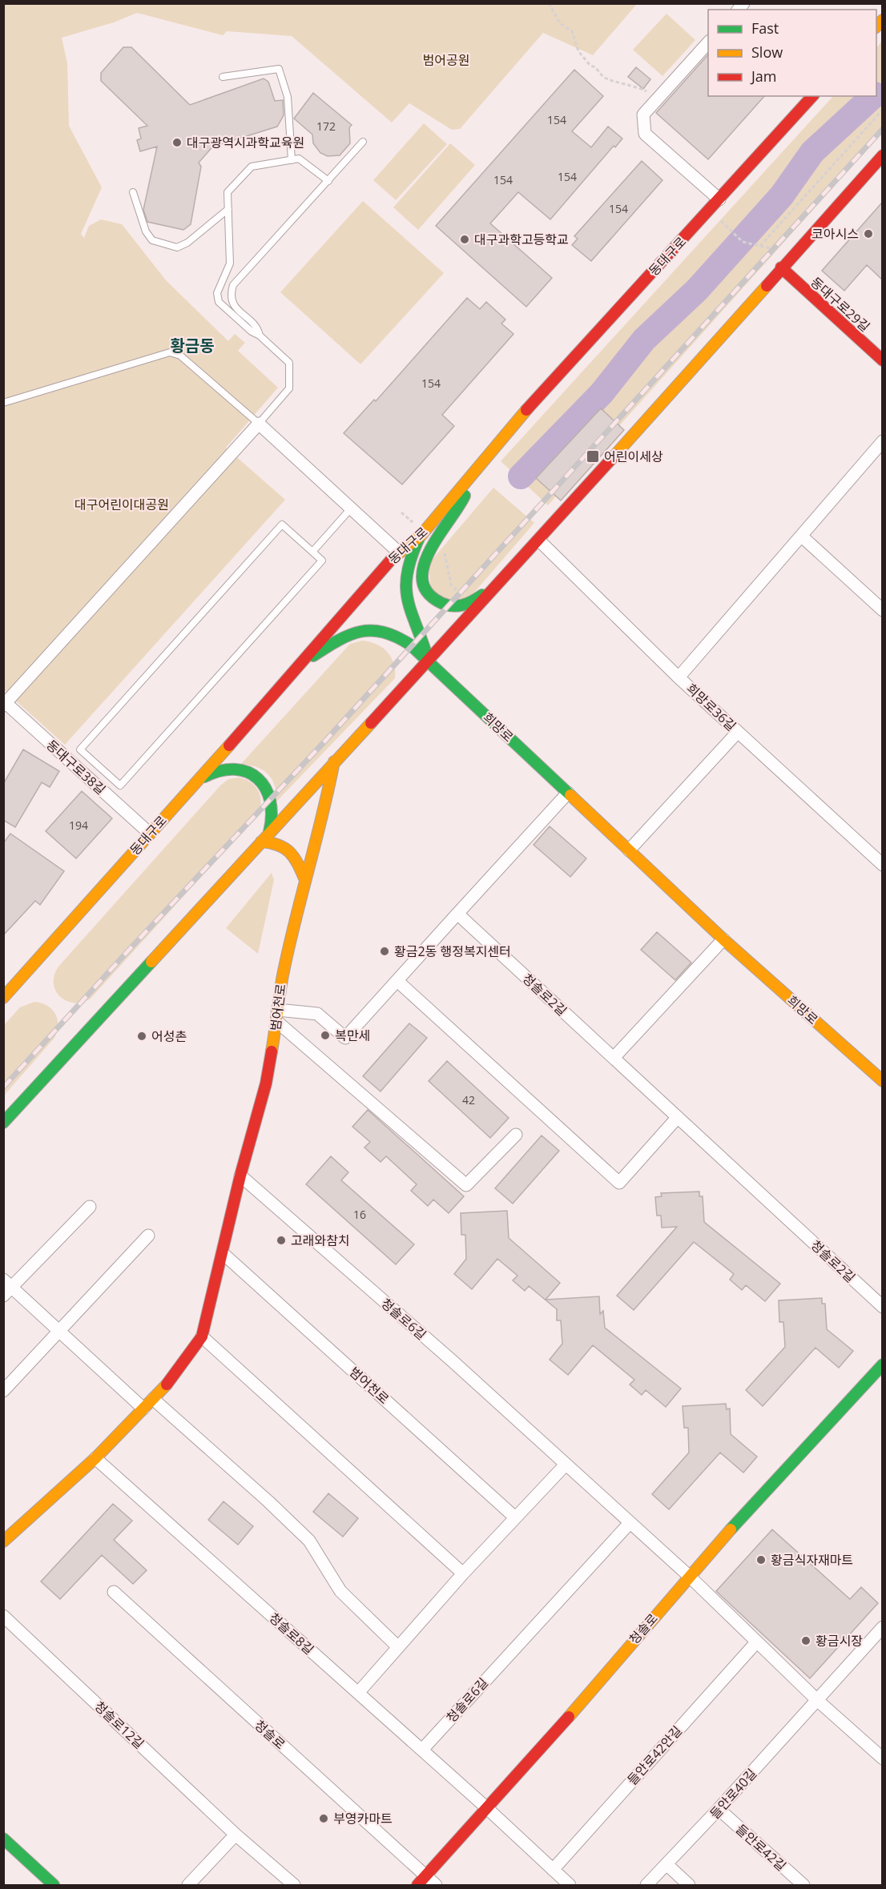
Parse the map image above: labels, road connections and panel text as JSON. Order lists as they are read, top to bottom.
{
  "streets": {
    "main road": [
      "동대구로",
      "동대구로29길",
      "희망로",
      "범어천로",
      "청솔로"
    ],
    "street": [
      "희망로36길",
      "동대구로38길",
      "청솔로2길",
      "청솔로6길",
      "청솔로8길",
      "청솔로12길",
      "들안로42안길",
      "들안로40길",
      "들안로42길"
    ]
  },
  "crossings": [
    ["동대구로", "희망로"],
    ["동대구로", "동대구로38길"],
    ["범어천로", "청솔로6길"],
    ["범어천로", "청솔로8길"],
    ["청솔로6길", "청솔로"],
    ["청솔로6길", "청솔로8길"],
    ["청솔로", "청솔로8길"],
    ["들안로40길", "들안로42길"]
  ],
  "districts": ["황금동"],
  "parks": ["범어공원", "대구어린이대공원"],
  "places": {
    "other": [
      "대구광역시과학교육원",
      "코아시스",
      "대구과학고등학교",
      "황금2동 행정복지센터",
      "복만세",
      "어성촌",
      "고래와참치",
      "황금식자재마트",
      "황금시장",
      "부영카마트"
    ],
    "transit": ["어린이세상"]
  },
  "house_numbers": [
    "154",
    "172",
    "154",
    "154",
    "154",
    "154",
    "194",
    "42",
    "16"
  ],
  "legend": ["Fast", "Slow", "Jam"]
}
